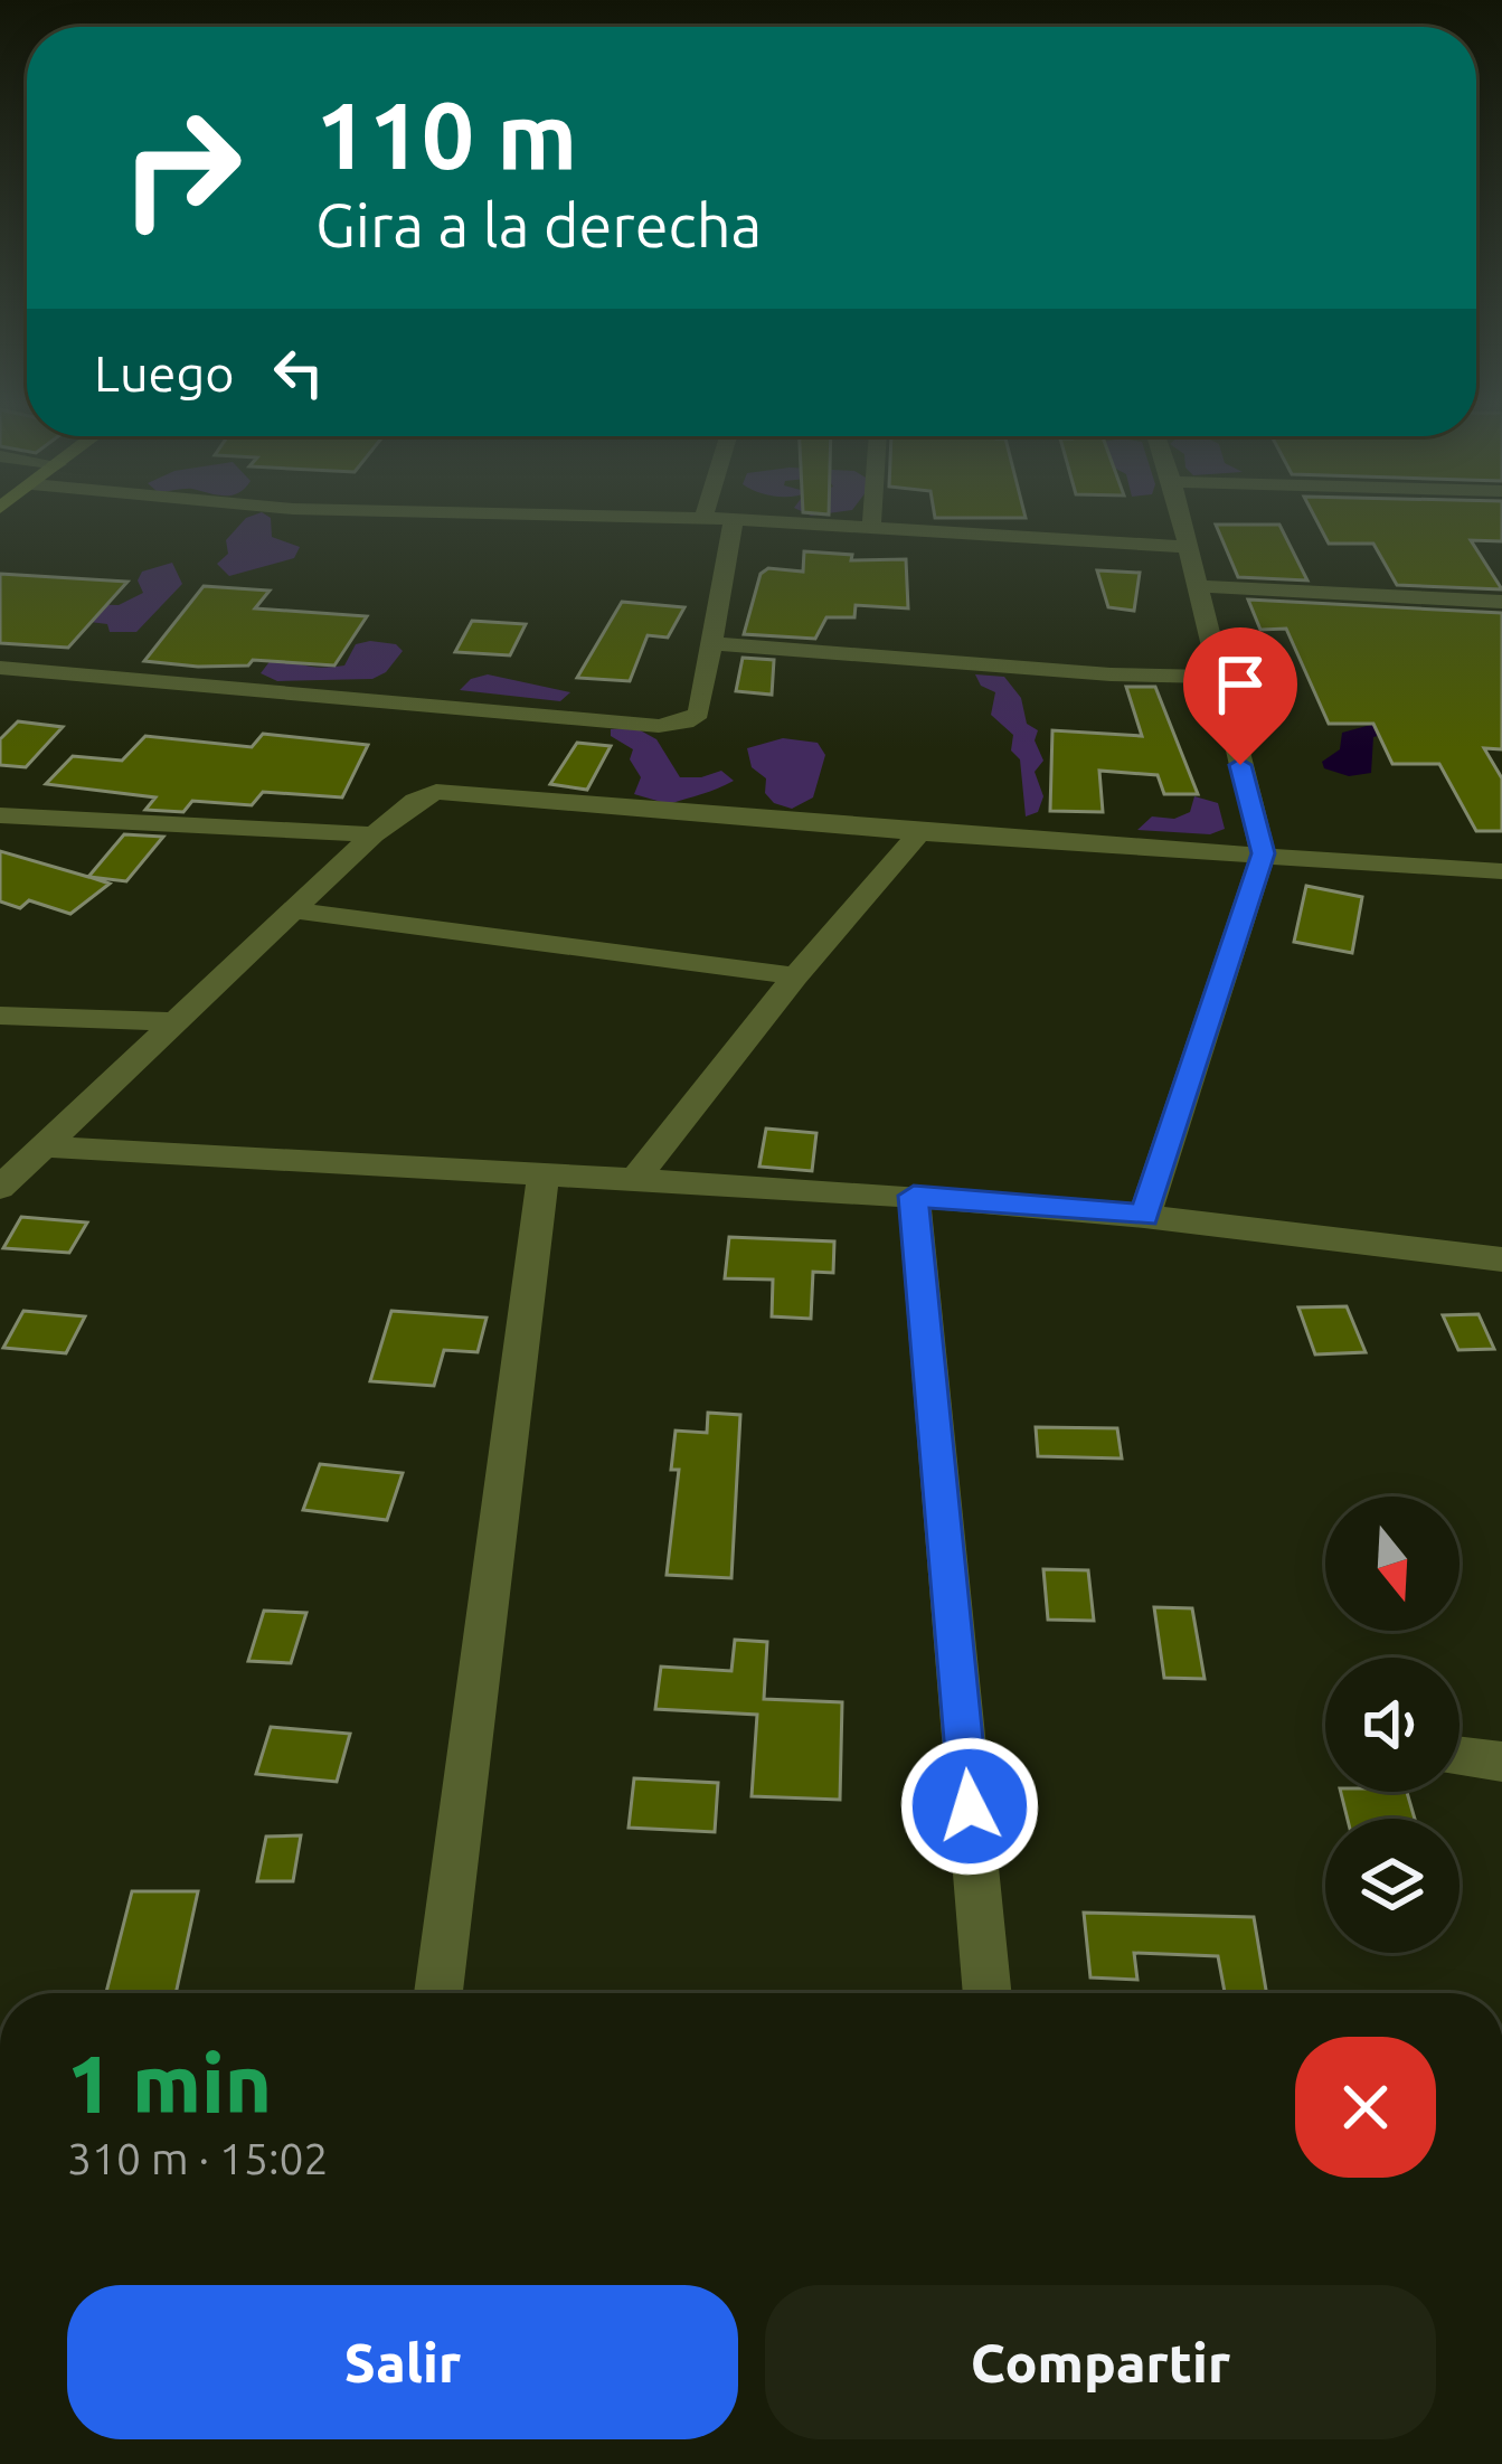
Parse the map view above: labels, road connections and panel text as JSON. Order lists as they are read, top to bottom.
{
  "north": "bottom",
  "page": {
    "turn": ["110 m", "Gira a la derecha"],
    "then": "Luego",
    "heading": ["1 min", "310 m · 15:02"],
    "buttons": ["Salir", "Compartir"]
  }
}
